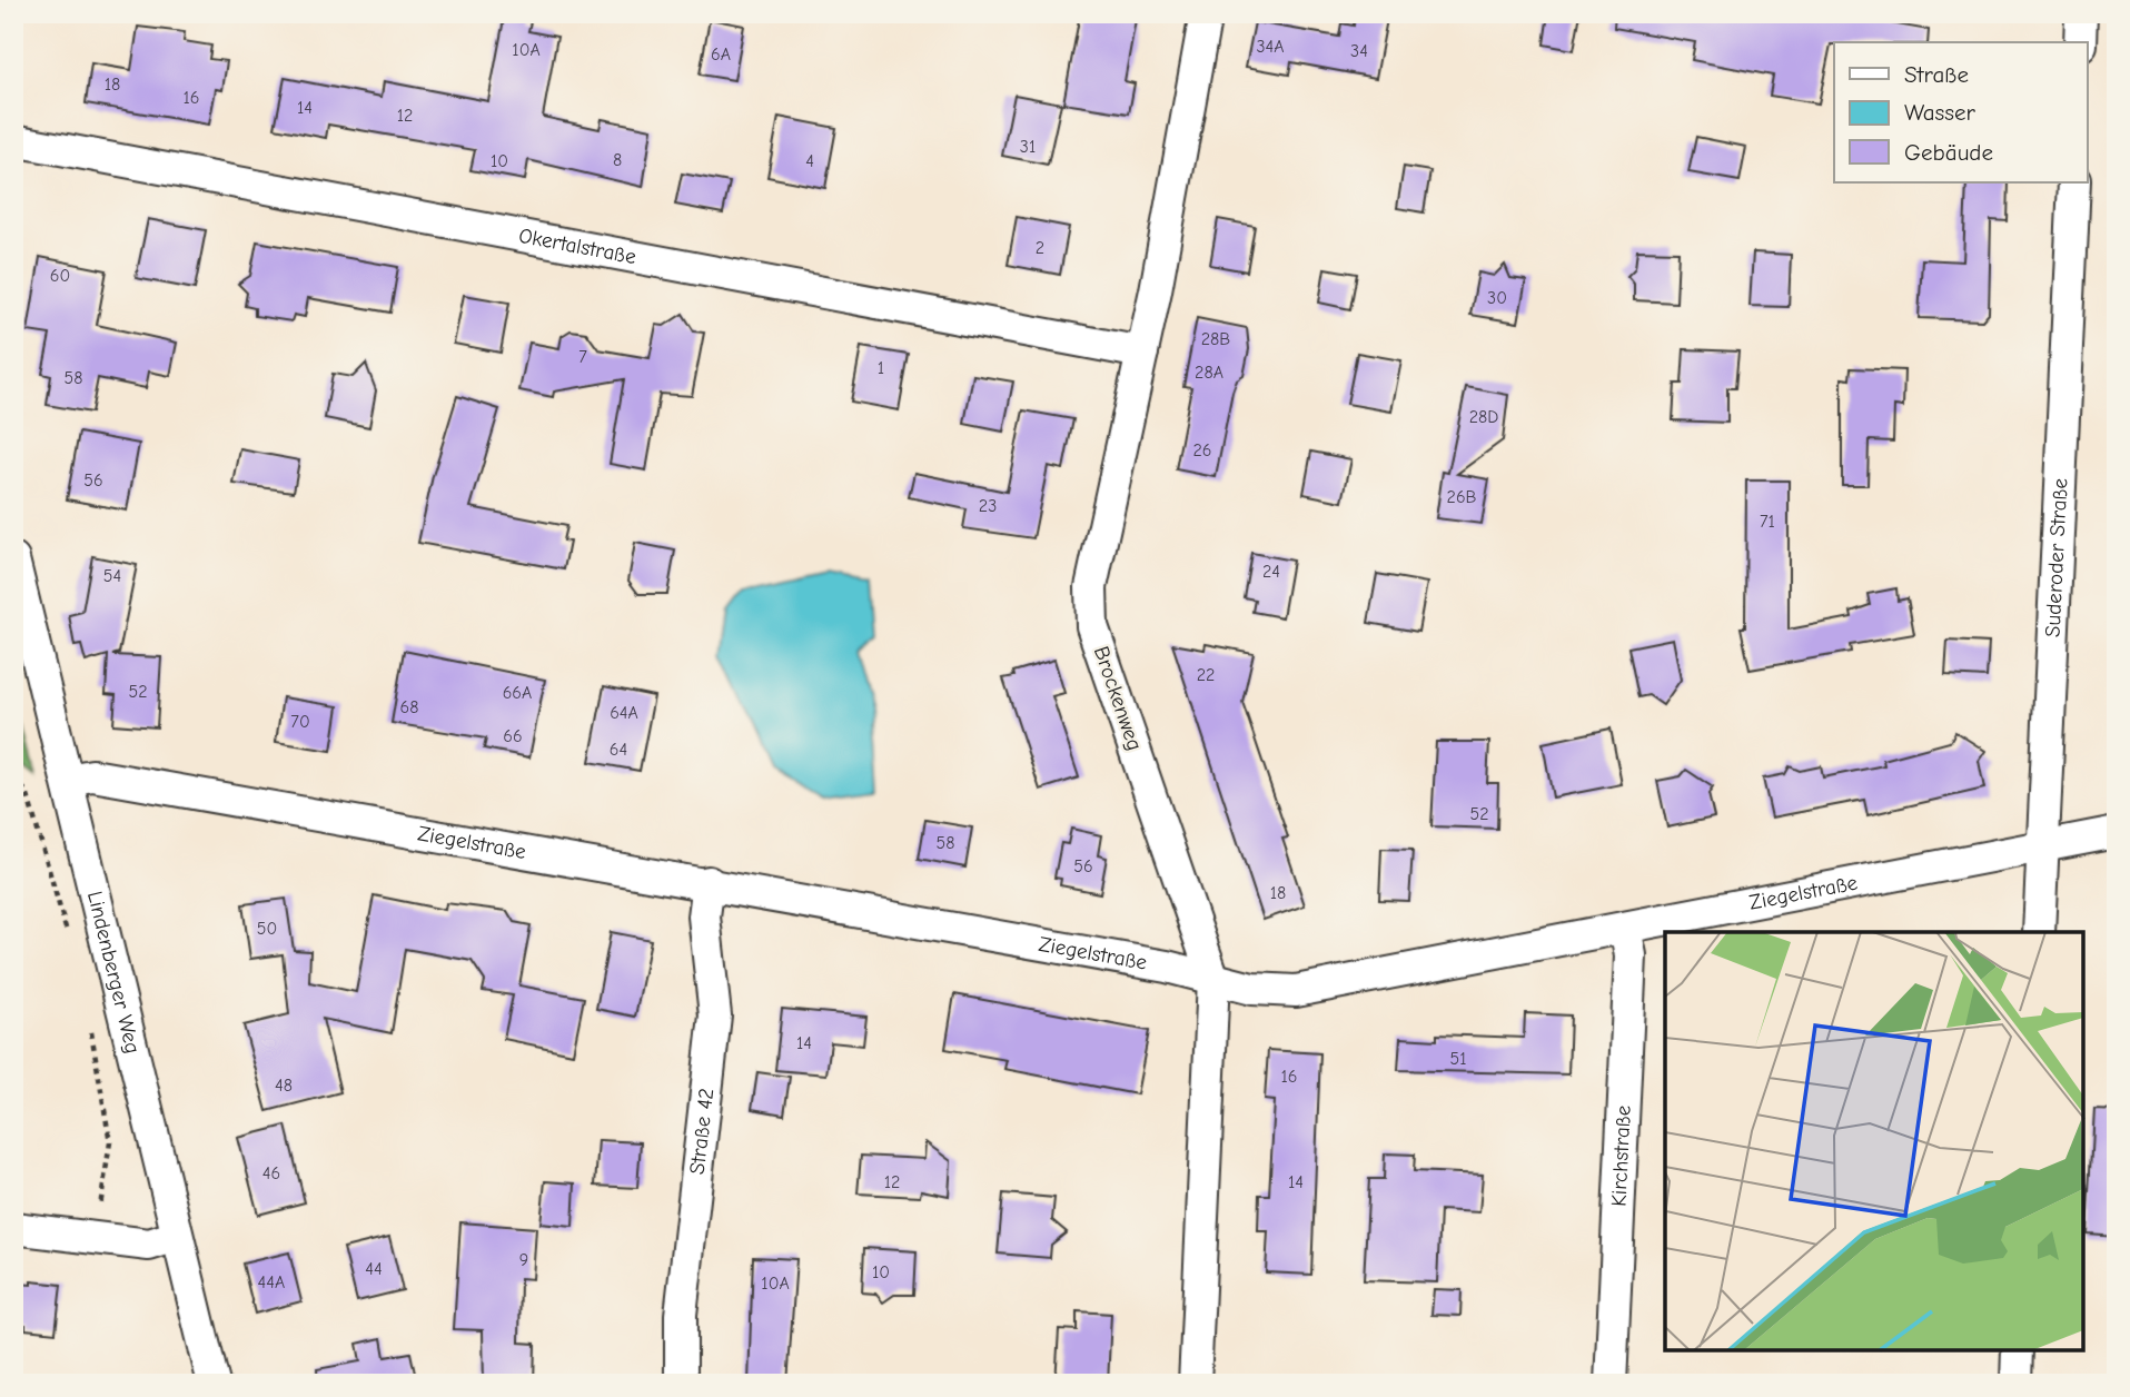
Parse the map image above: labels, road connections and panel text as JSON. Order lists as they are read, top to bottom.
{
  "streets": {
    "street": [
      "Okertalstraße",
      "Suderoder Straße",
      "Brockenweg",
      "Ziegelstraße",
      "Lindenberger Weg",
      "Straße 42",
      "Kirchstraße"
    ]
  },
  "crossings": [
    ["Okertalstraße", "Brockenweg"],
    ["Suderoder Straße", "Ziegelstraße"],
    ["Brockenweg", "Ziegelstraße"],
    ["Ziegelstraße", "Lindenberger Weg"],
    ["Ziegelstraße", "Straße 42"],
    ["Ziegelstraße", "Kirchstraße"]
  ],
  "house_numbers": [
    "34A",
    "10A",
    "34",
    "6A",
    "18",
    "16",
    "14",
    "12",
    "31",
    "8",
    "10",
    "4",
    "2",
    "60",
    "30",
    "28B",
    "7",
    "1",
    "28A",
    "58",
    "28D",
    "26",
    "56",
    "26B",
    "23",
    "71",
    "24",
    "54",
    "22",
    "52",
    "66A",
    "68",
    "64A",
    "70",
    "66",
    "64",
    "52",
    "58",
    "56",
    "18",
    "50",
    "14",
    "51",
    "16",
    "48",
    "46",
    "12",
    "14",
    "9",
    "44",
    "10",
    "44A",
    "10A"
  ],
  "legend": ["Straße", "Wasser", "Gebäude"]
}
